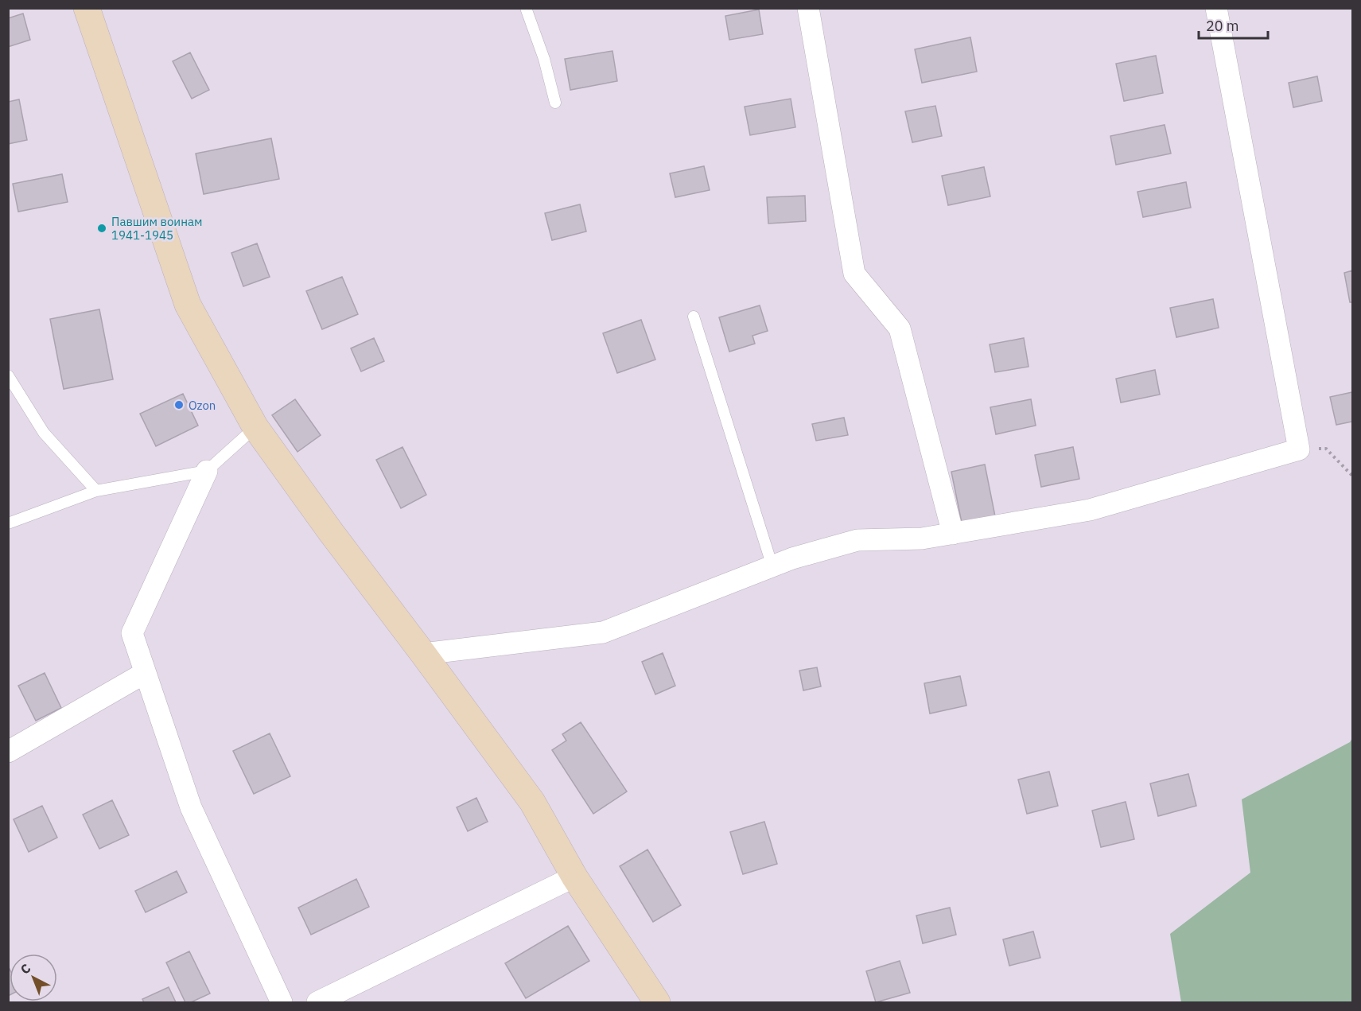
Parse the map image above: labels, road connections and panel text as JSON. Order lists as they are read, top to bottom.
{
  "places": ["Павшим воинам 1941-1945", "Ozon"],
  "scale_bar": "20 m",
  "north": "top left"
}
